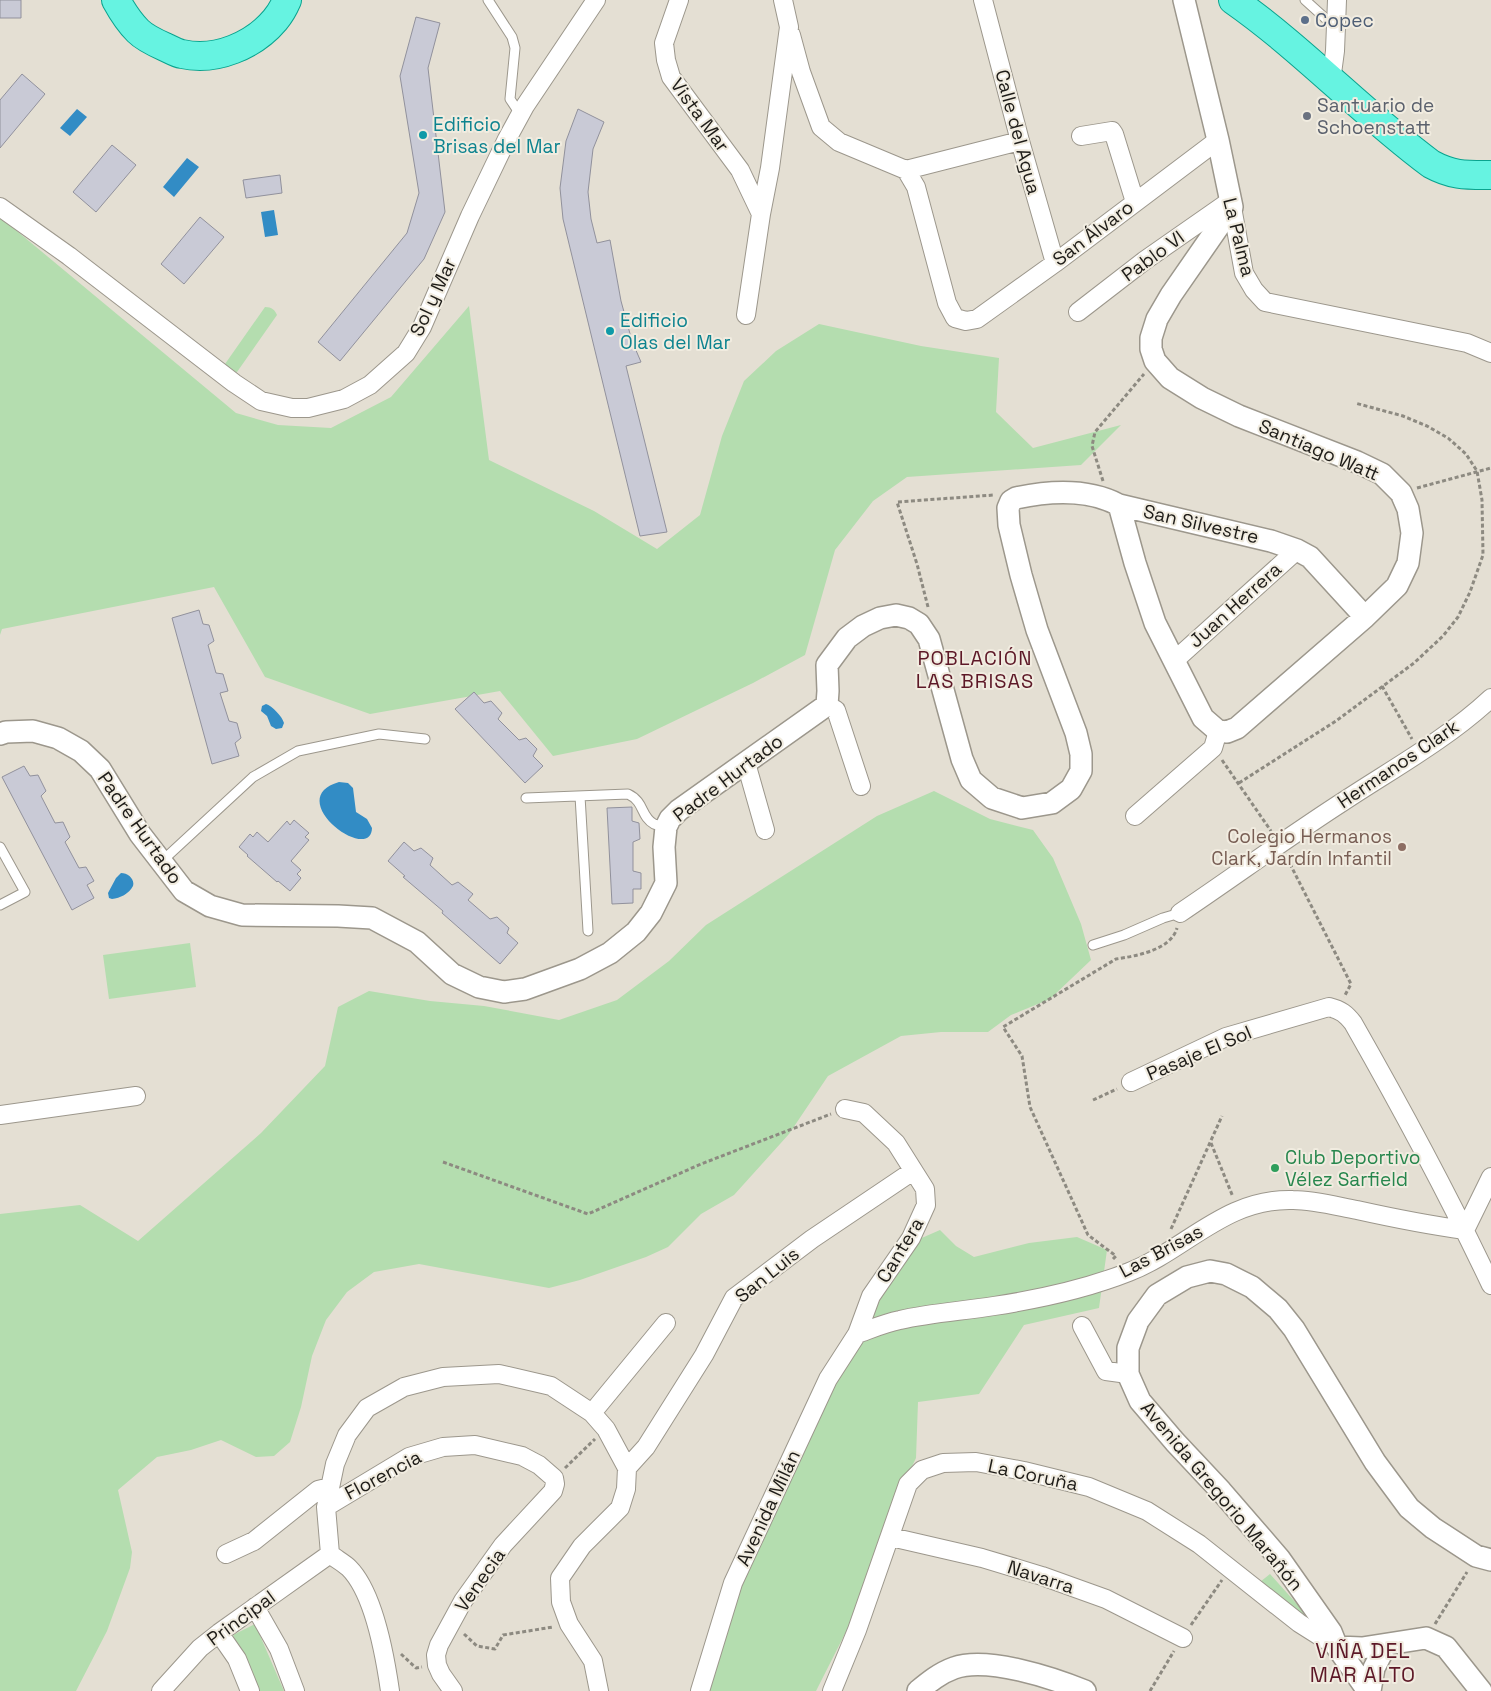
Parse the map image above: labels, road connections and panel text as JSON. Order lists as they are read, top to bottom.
{
  "streets": {
    "street": [
      "Vista Mar",
      "Calle del Agua",
      "San Álvaro",
      "La Palma",
      "Pablo VI",
      "Sol y Mar",
      "Santiago Watt",
      "San Silvestre",
      "Juan Herrera",
      "Hermanos Clark",
      "Padre Hurtado",
      "Pasaje El Sol",
      "Cantera",
      "Las Brisas",
      "San Luis",
      "Florencia",
      "La Coruña",
      "Avenida Gregorio Marañón",
      "Avenida Milán",
      "Navarra",
      "Venecia",
      "Principal"
    ]
  },
  "crossings": [
    ["Calle del Agua", "San Álvaro"],
    ["San Álvaro", "La Palma"],
    ["La Palma", "Pablo VI"],
    ["Santiago Watt", "San Silvestre"],
    ["San Silvestre", "Juan Herrera"],
    ["Cantera", "Las Brisas"],
    ["Cantera", "San Luis"],
    ["Cantera", "Avenida Milán"],
    ["Las Brisas", "Avenida Milán"],
    ["Florencia", "Venecia"],
    ["La Coruña", "Avenida Gregorio Marañón"],
    ["La Coruña", "Navarra"]
  ],
  "districts": ["POBLACIÓN LAS BRISAS", "VIÑA DEL MAR ALTO"],
  "places": [
    "Copec",
    "Santuario de Schoenstatt",
    "Edificio Brisas del Mar",
    "Edificio Olas del Mar",
    "Colegio Hermanos Clark, Jardín Infantil",
    "Club Deportivo Vélez Sarfield"
  ]
}
